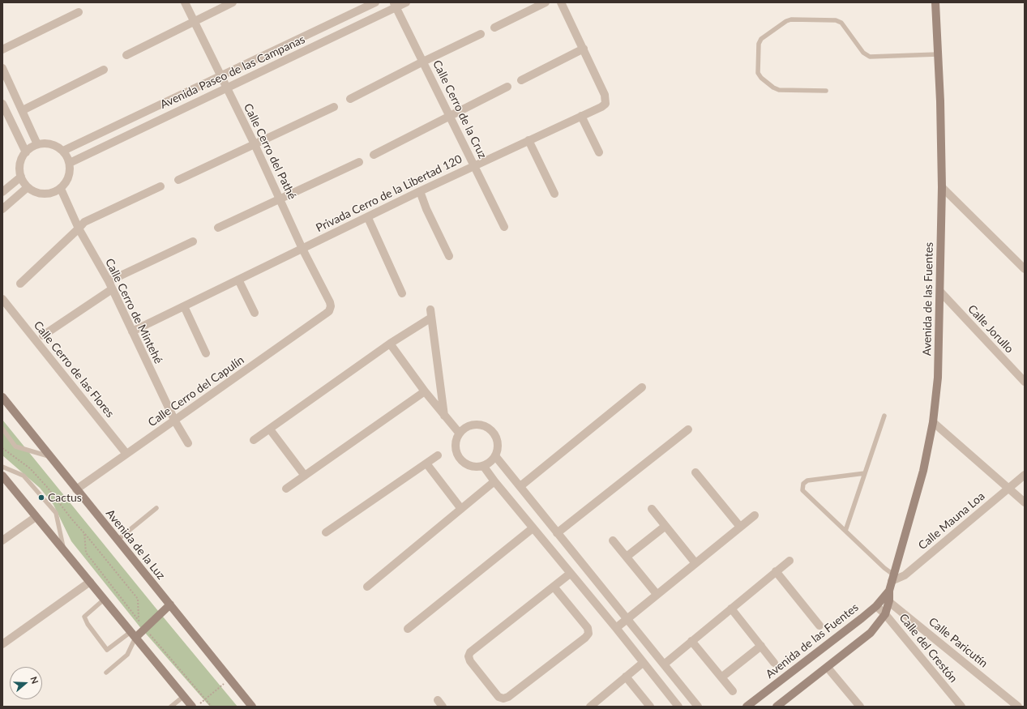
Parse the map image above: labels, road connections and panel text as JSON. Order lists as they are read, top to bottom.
{
  "streets": {
    "main road": ["Avenida de las Fuentes", "Avenida de la Luz"],
    "street": [
      "Avenida Paseo de las Campanas",
      "Calle Cerro de la Cruz",
      "Calle Cerro del Pathé",
      "Privada Cerro de la Libertad 120",
      "Calle Cerro de Mintehé",
      "Calle Jorullo",
      "Calle Cerro de las Flores",
      "Calle Cerro del Capulín",
      "Calle Mauna Loa",
      "Calle Paricutín",
      "Calle del Crestón"
    ]
  },
  "crossings": [
    ["Avenida Paseo de las Campanas", "Calle Cerro de la Cruz"],
    ["Avenida Paseo de las Campanas", "Calle Cerro del Pathé"],
    ["Avenida Paseo de las Campanas", "Calle Cerro de Mintehé"],
    ["Calle Cerro de la Cruz", "Privada Cerro de la Libertad 120"],
    ["Calle Cerro del Pathé", "Privada Cerro de la Libertad 120"],
    ["Calle Cerro del Pathé", "Calle Cerro del Capulín"],
    ["Privada Cerro de la Libertad 120", "Calle Cerro de Mintehé"],
    ["Avenida de las Fuentes", "Calle Jorullo"],
    ["Avenida de las Fuentes", "Calle Mauna Loa"],
    ["Avenida de las Fuentes", "Calle Paricutín"],
    ["Avenida de las Fuentes", "Calle del Crestón"],
    ["Calle Cerro de Mintehé", "Calle Cerro del Capulín"],
    ["Calle Cerro de las Flores", "Calle Cerro del Capulín"],
    ["Calle Cerro del Capulín", "Avenida de la Luz"]
  ],
  "places": ["Cactus"],
  "north": "right"
}
